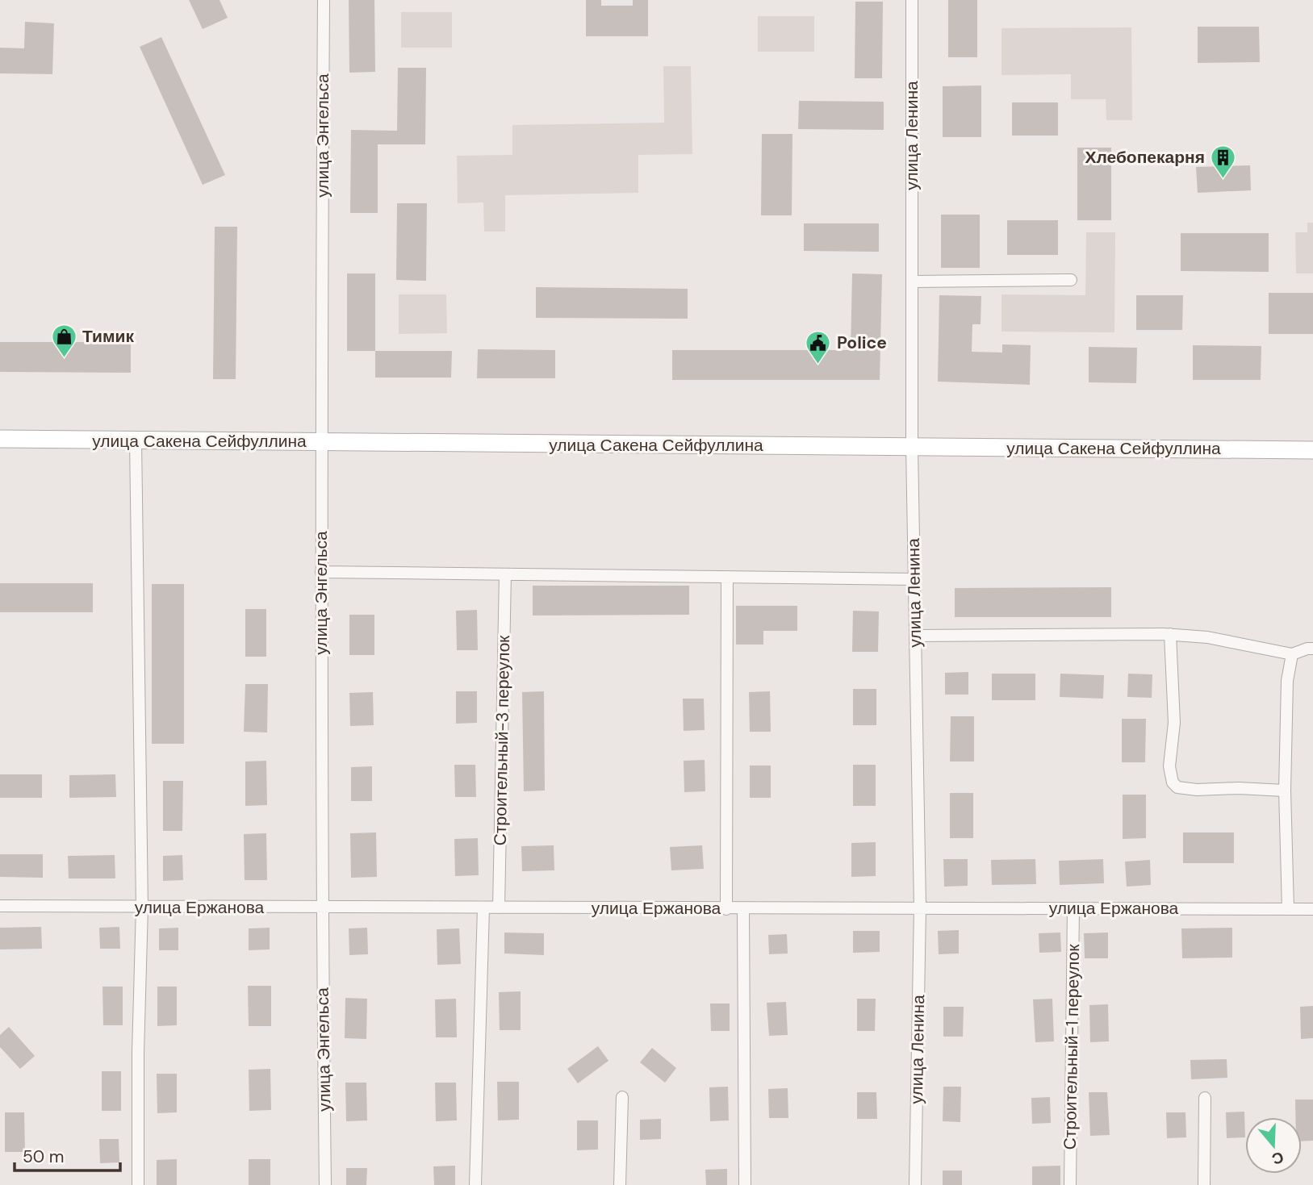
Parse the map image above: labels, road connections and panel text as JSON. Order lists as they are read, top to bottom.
{
  "streets": {
    "street": [
      "улица Энгельса",
      "улица Ленина",
      "улица Сакена Сейфуллина",
      "Строительный-3 переулок",
      "улица Ержанова",
      "Строительный-1 переулок"
    ]
  },
  "crossings": [
    ["улица Энгельса", "улица Сакена Сейфуллина"],
    ["улица Энгельса", "улица Ержанова"],
    ["улица Ленина", "улица Сакена Сейфуллина"],
    ["улица Ленина", "улица Ержанова"],
    ["Строительный-3 переулок", "улица Ержанова"],
    ["улица Ержанова", "Строительный-1 переулок"]
  ],
  "places": {
    "building": ["Хлебопекарня"],
    "shop": ["Тимик"],
    "public building": ["Police"]
  },
  "scale_bar": "50 m",
  "north": "bottom"
}
